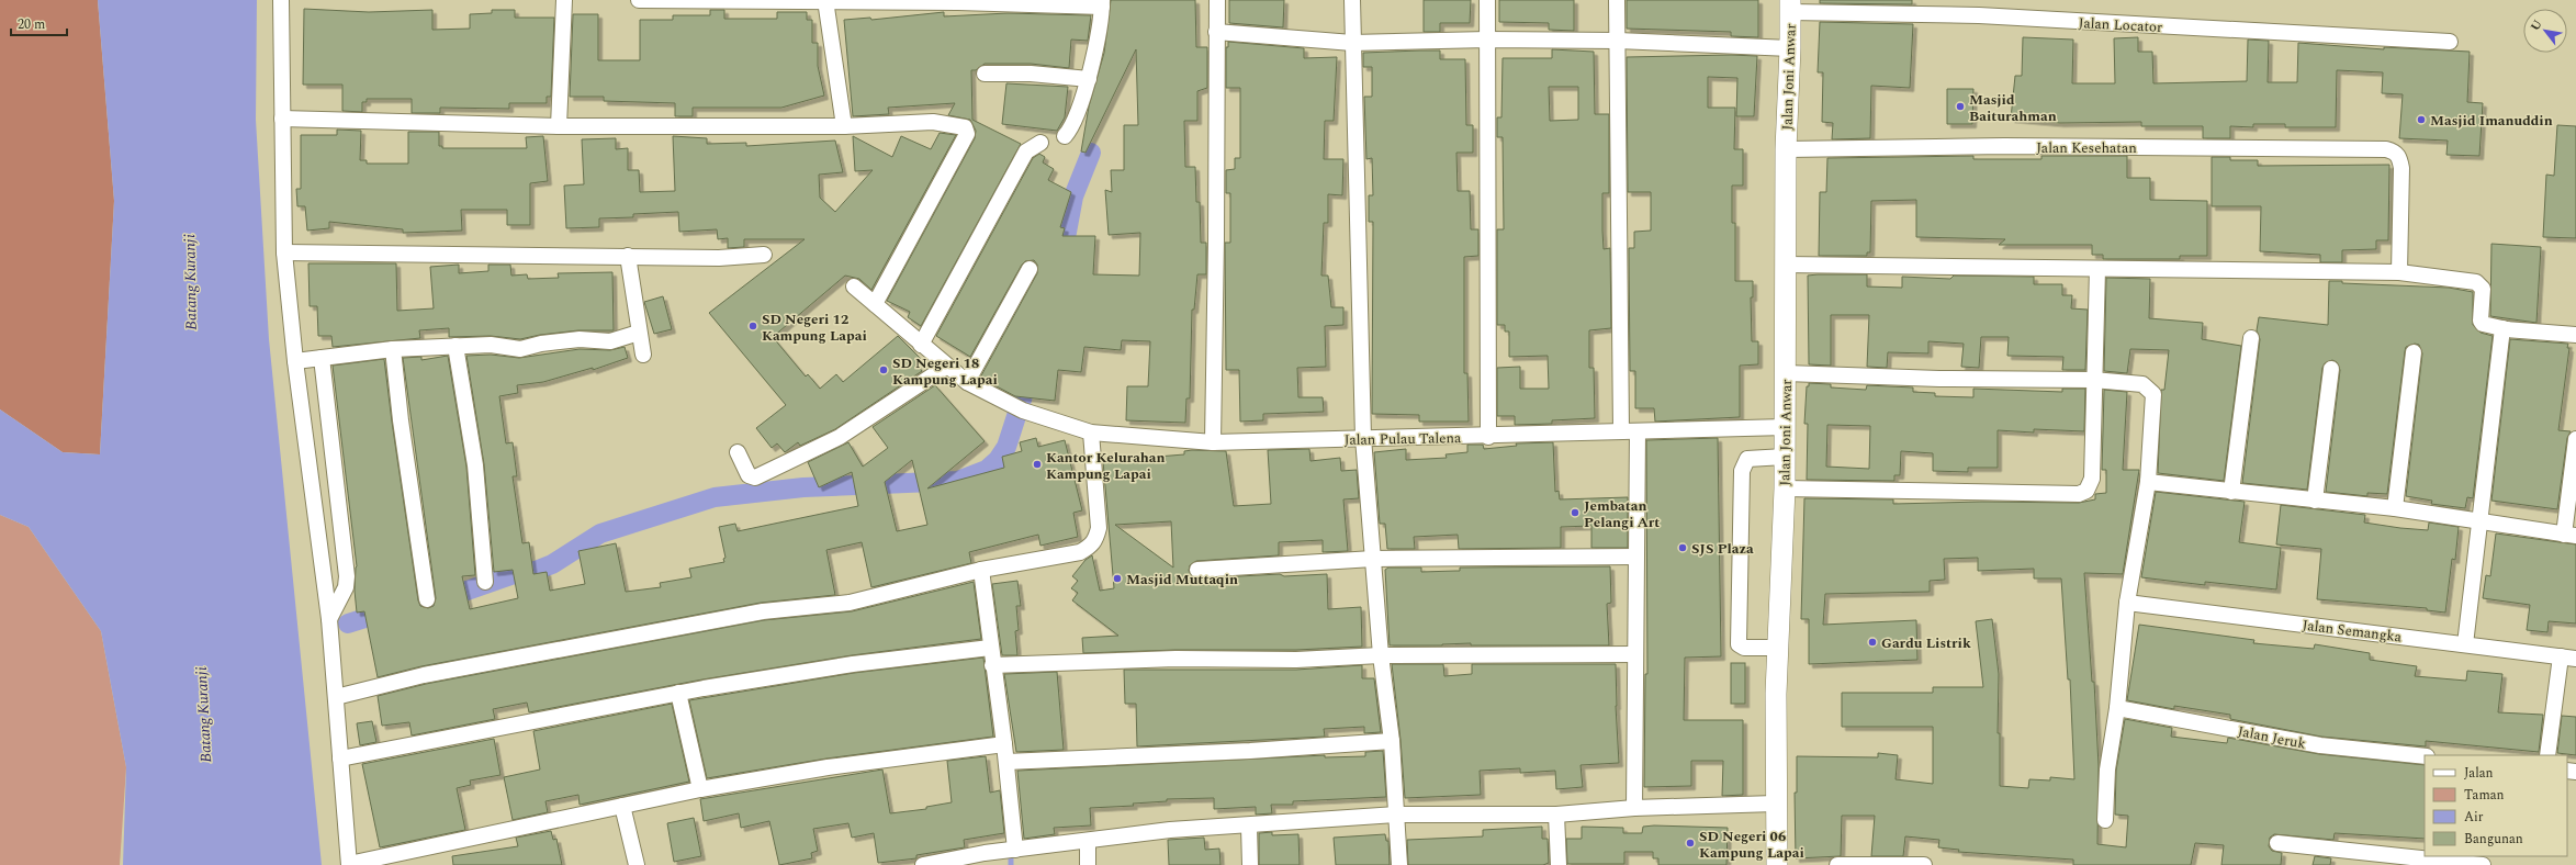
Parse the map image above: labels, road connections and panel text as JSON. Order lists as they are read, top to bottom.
{
  "streets": {
    "main road": ["Jalan Joni Anwar"],
    "street": [
      "Jalan Locator",
      "Jalan Kesehatan",
      "Jalan Pulau Talena",
      "Jalan Semangka",
      "Jalan Jeruk"
    ]
  },
  "crossings": [
    ["Jalan Locator", "Jalan Joni Anwar"],
    ["Jalan Joni Anwar", "Jalan Kesehatan"],
    ["Jalan Joni Anwar", "Jalan Pulau Talena"]
  ],
  "water": ["Batang Kuranji"],
  "places": [
    "Masjid Baiturahman",
    "Masjid Imanuddin",
    "SD Negeri 12 Kampung Lapai",
    "SD Negeri 18 Kampung Lapai",
    "Kantor Kelurahan Kampung Lapai",
    "Jembatan Pelangi Art",
    "SJS Plaza",
    "Masjid Muttaqin",
    "Gardu Listrik",
    "SD Negeri 06 Kampung Lapai"
  ],
  "legend": [
    "Jalan",
    "Taman",
    "Air",
    "Bangunan"
  ],
  "scale_bar": "20 m",
  "north": "top left"
}
